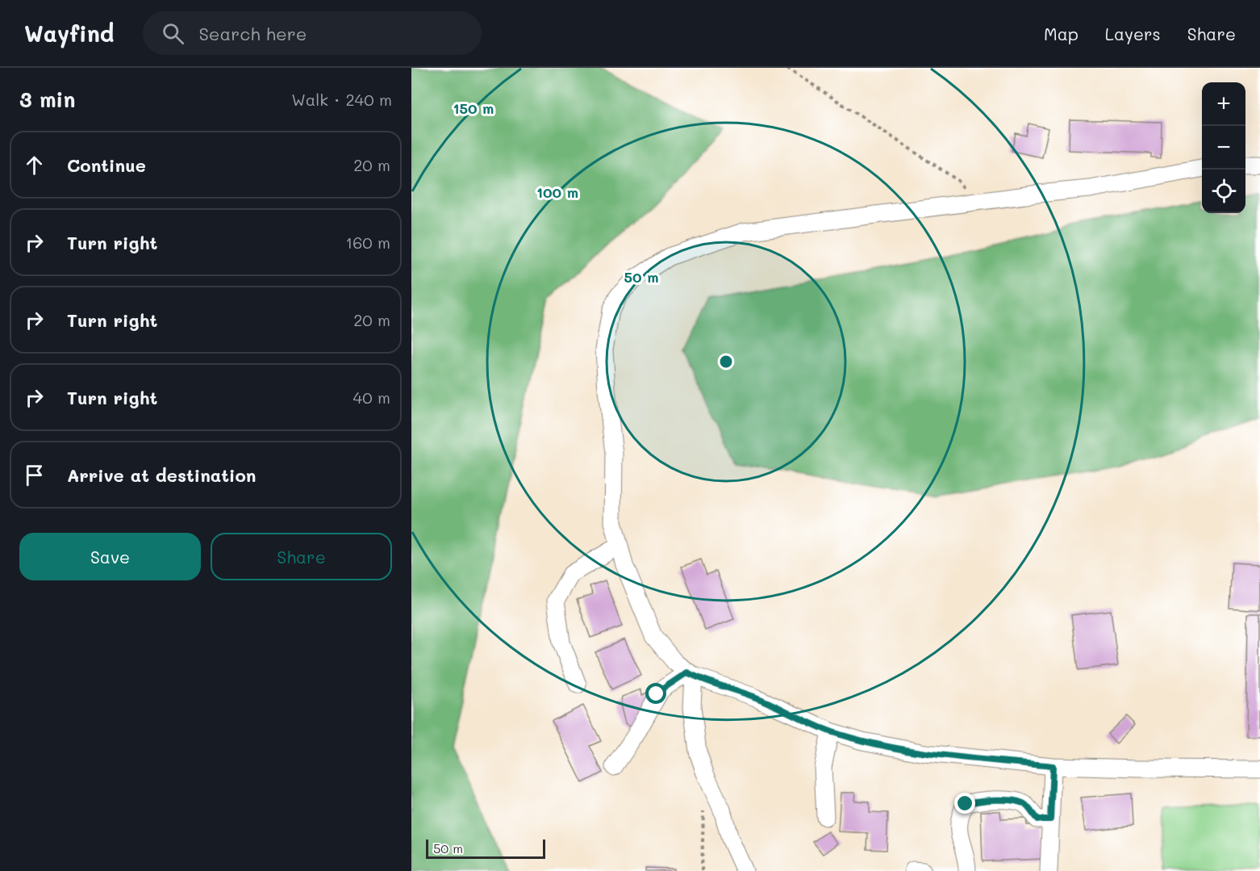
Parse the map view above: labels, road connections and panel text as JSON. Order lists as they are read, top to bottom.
{
  "scale_bar": "50 m",
  "page": {
    "header": "Wayfind",
    "search": "Search here",
    "nav": ["Map", "Layers", "Share"],
    "heading": ["3 min", "Walk · 240 m"],
    "map_buttons": ["+", "−"],
    "list": [
      ["Continue", "20 m"],
      ["Turn right", "160 m"],
      ["Turn right", "20 m"],
      ["Turn right", "40 m"],
      "Arrive at destination"
    ],
    "buttons": ["Save", "Share"],
    "scale": "50 m"
  },
  "rings": ["150 m", "100 m", "50 m"]
}
